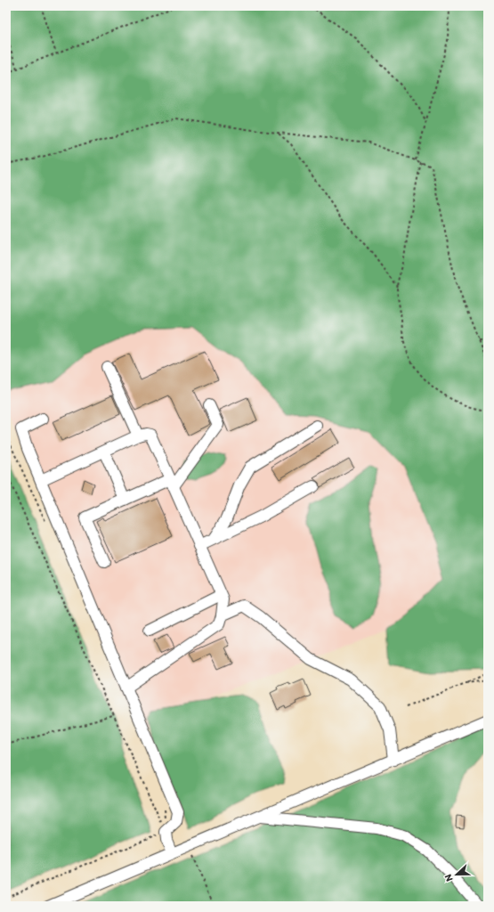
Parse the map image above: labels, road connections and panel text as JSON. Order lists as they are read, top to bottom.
{
  "north": "left"
}
